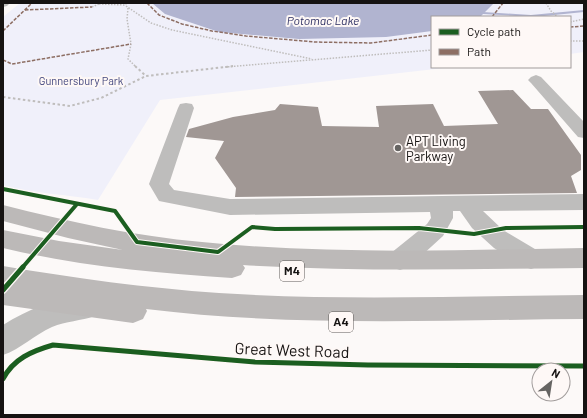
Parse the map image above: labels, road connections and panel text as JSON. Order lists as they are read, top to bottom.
{
  "streets": {
    "highway": ["M4", "A4", "Great West Road"]
  },
  "water": ["Potomac Lake"],
  "parks": ["Gunnersbury Park"],
  "places": ["APT Living Parkway"],
  "legend": ["Cycle path", "Path"],
  "north": "top right"
}
